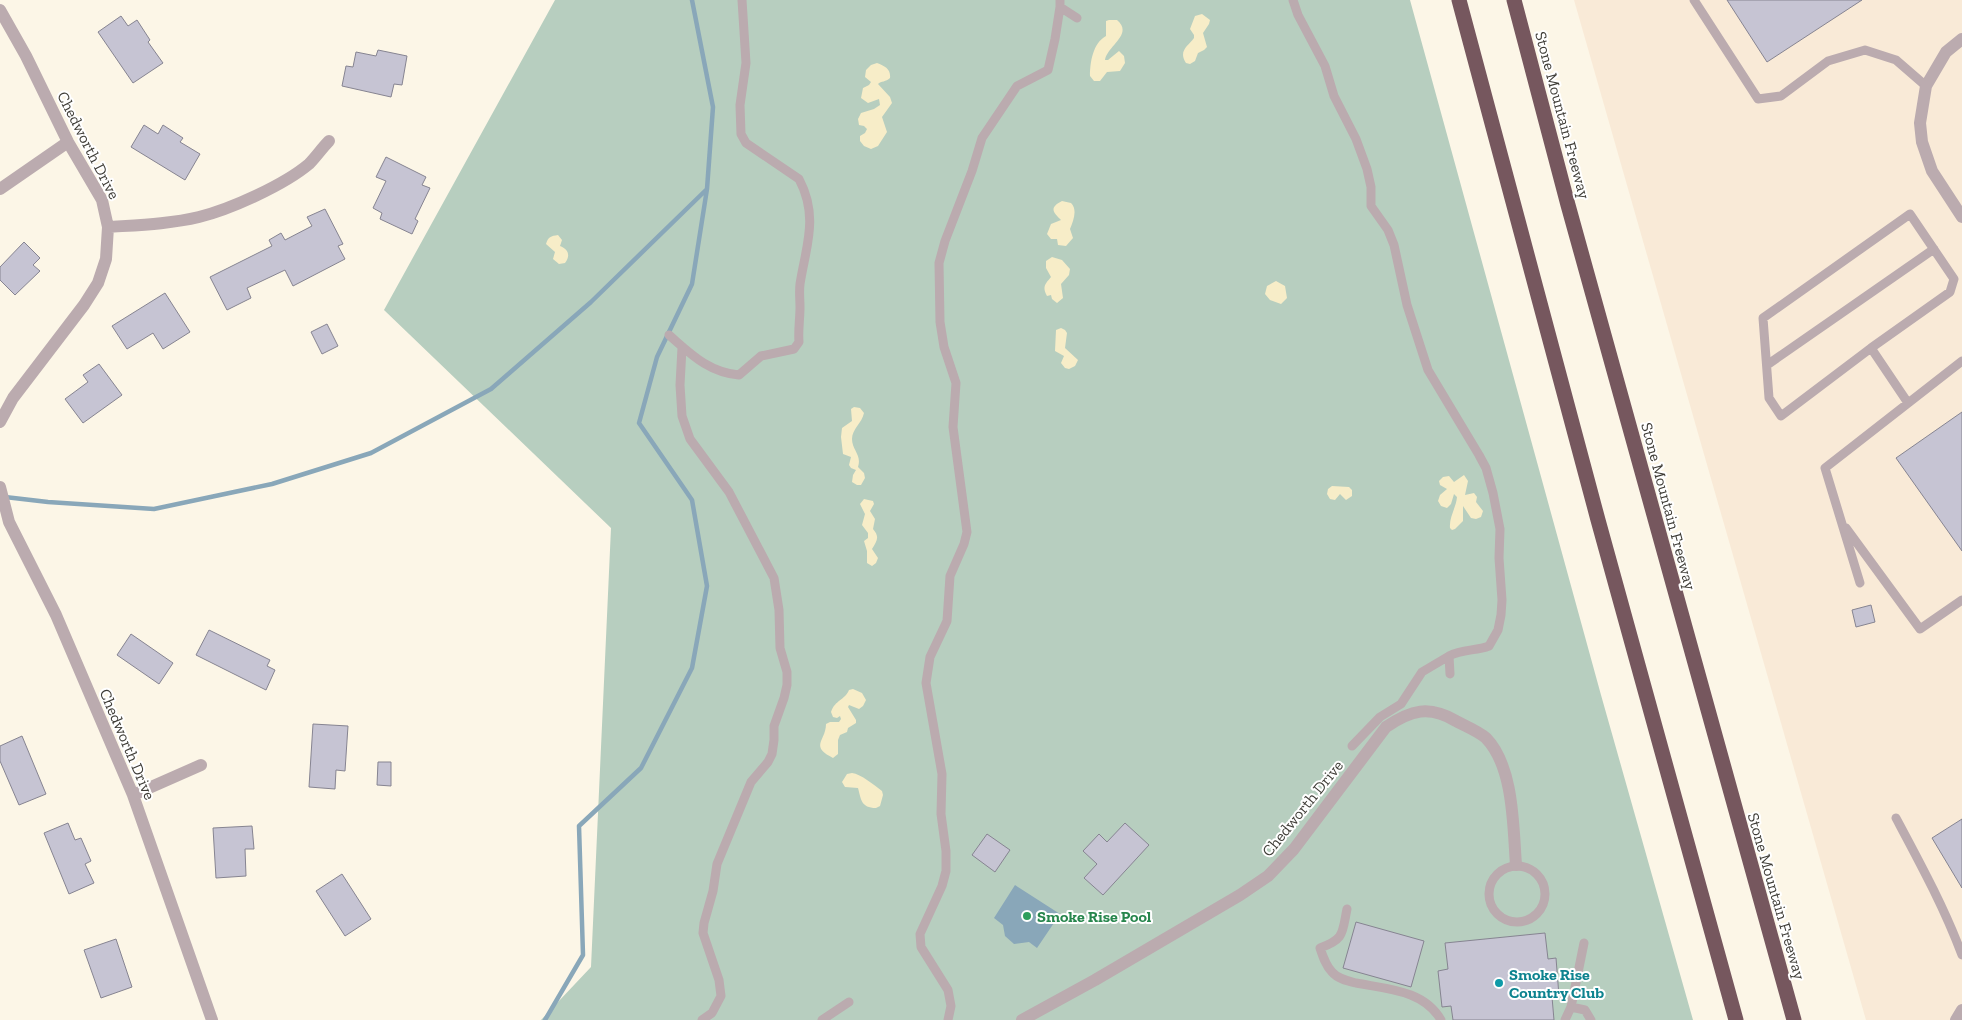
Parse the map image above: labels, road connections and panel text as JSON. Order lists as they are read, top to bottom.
{
  "streets": {
    "highway": ["Stone Mountain Freeway"],
    "street": ["Chedworth Drive"]
  },
  "places": ["Smoke Rise Pool", "Smoke Rise Country Club"]
}
